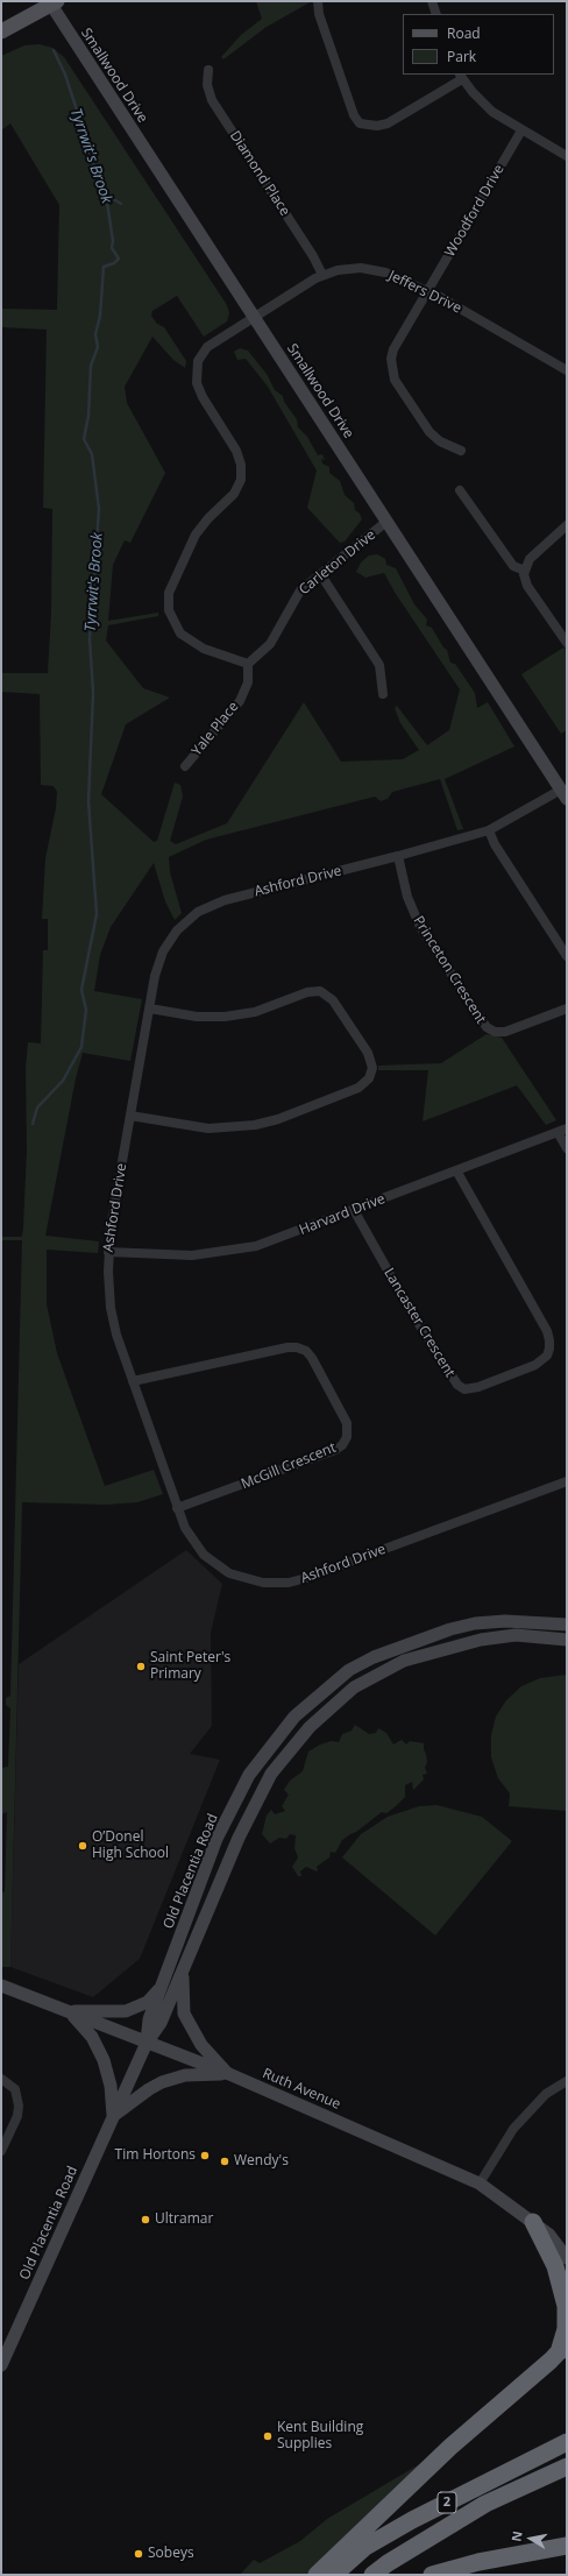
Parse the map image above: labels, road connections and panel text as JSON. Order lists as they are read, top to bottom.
{
  "streets": {
    "highway": ["2"],
    "main road": ["Smallwood Drive", "Old Placentia Road", "Ruth Avenue"],
    "street": [
      "Diamond Place",
      "Woodford Drive",
      "Jeffers Drive",
      "Carleton Drive",
      "Yale Place",
      "Ashford Drive",
      "Princeton Crescent",
      "Harvard Drive",
      "Lancaster Crescent",
      "McGill Crescent"
    ]
  },
  "crossings": [
    ["Smallwood Drive", "Jeffers Drive"],
    ["Smallwood Drive", "Carleton Drive"],
    ["Smallwood Drive", "Ashford Drive"],
    ["Diamond Place", "Jeffers Drive"],
    ["Woodford Drive", "Jeffers Drive"],
    ["Carleton Drive", "Yale Place"],
    ["Ashford Drive", "Princeton Crescent"],
    ["Ashford Drive", "Harvard Drive"],
    ["Ashford Drive", "McGill Crescent"],
    ["Harvard Drive", "Lancaster Crescent"],
    ["Old Placentia Road", "Ruth Avenue"]
  ],
  "water": ["Tyrrwit's Brook"],
  "places": [
    "Saint Peter's Primary",
    "O’Donel High School",
    "Tim Hortons",
    "Wendy's",
    "Ultramar",
    "Kent Building Supplies",
    "Sobeys"
  ],
  "legend": ["Road", "Park"],
  "north": "left"
}
